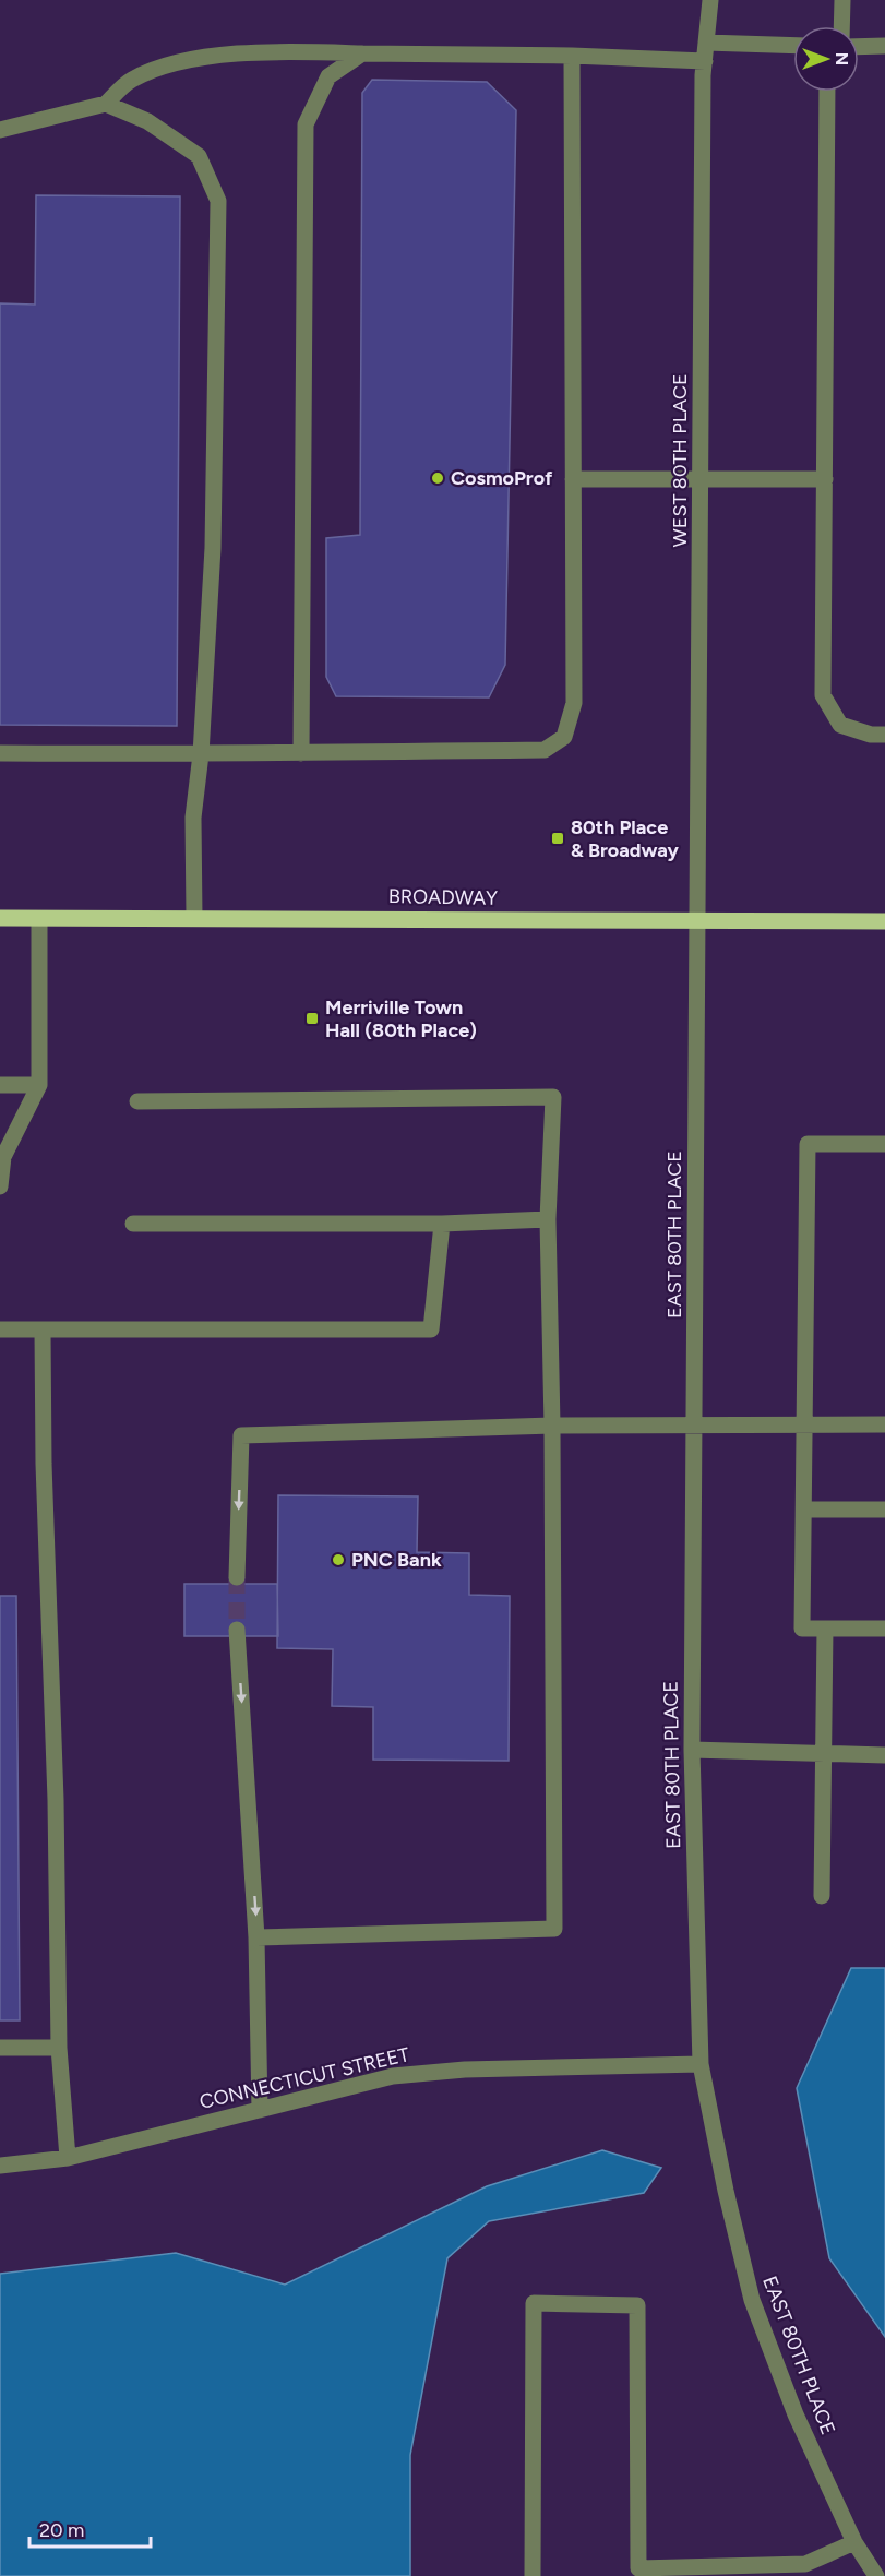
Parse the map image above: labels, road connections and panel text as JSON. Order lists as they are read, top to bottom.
{
  "streets": {
    "main road": ["BROADWAY"],
    "street": ["WEST 80TH PLACE", "EAST 80TH PLACE", "CONNECTICUT STREET"]
  },
  "crossings": [
    ["WEST 80TH PLACE", "BROADWAY"],
    ["WEST 80TH PLACE", "EAST 80TH PLACE"],
    ["BROADWAY", "EAST 80TH PLACE"],
    ["EAST 80TH PLACE", "CONNECTICUT STREET"]
  ],
  "places": {
    "other": ["CosmoProf", "PNC Bank"],
    "transit": ["80th Place & Broadway", "Merriville Town Hall (80th Place)"]
  },
  "scale_bar": "20 m",
  "north": "right"
}
